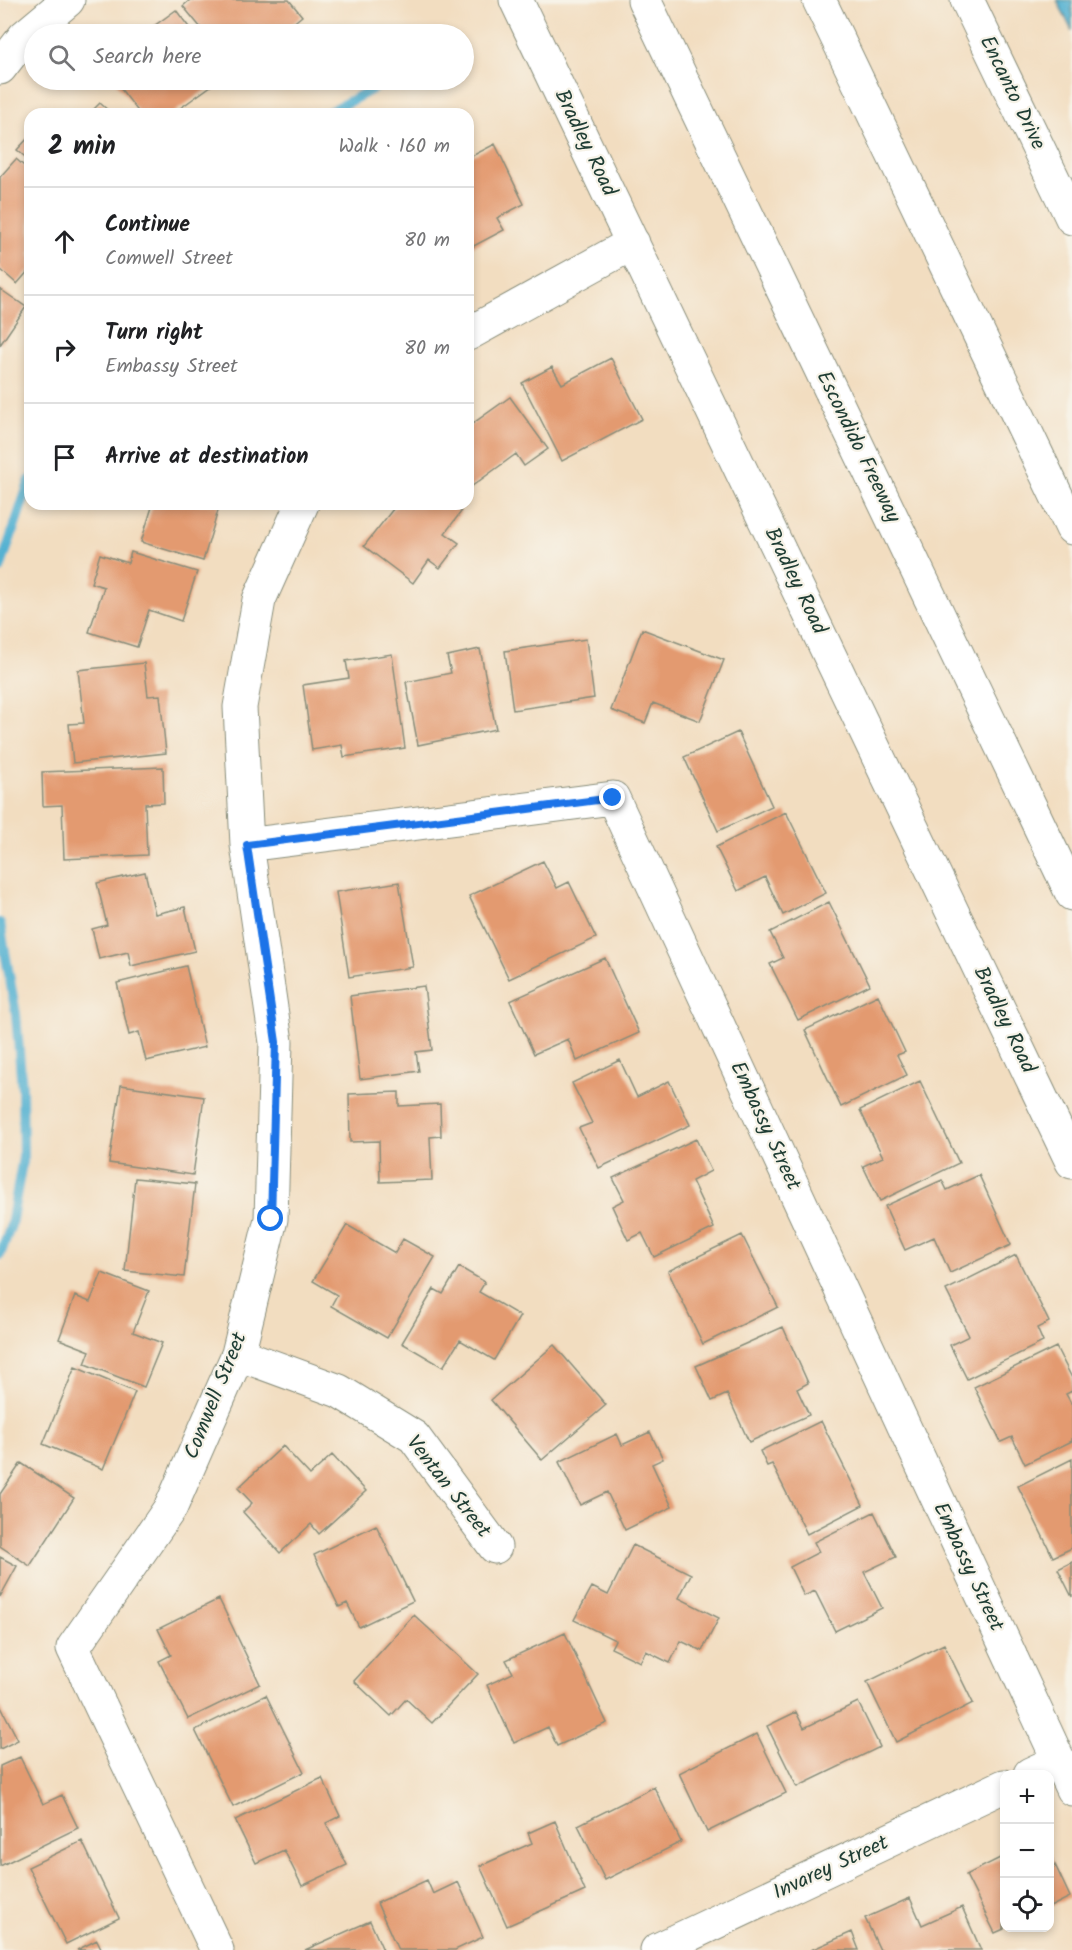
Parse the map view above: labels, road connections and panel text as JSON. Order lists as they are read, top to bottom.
{
  "streets": {
    "main road": [
      "Encanto Drive",
      "Bradley Road",
      "Escondido Freeway",
      "Embassy Street",
      "Comwell Street",
      "Ventan Street",
      "Invarey Street"
    ]
  },
  "crossings": [
    ["Embassy Street", "Comwell Street"],
    ["Comwell Street", "Ventan Street"]
  ],
  "page": {
    "search": "Search here",
    "heading": ["2 min", "Walk · 160 m"],
    "list": [
      ["Continue", "Comwell Street", "80 m"],
      ["Turn right", "Embassy Street", "80 m"],
      "Arrive at destination"
    ],
    "map_buttons": ["+", "−"]
  }
}
